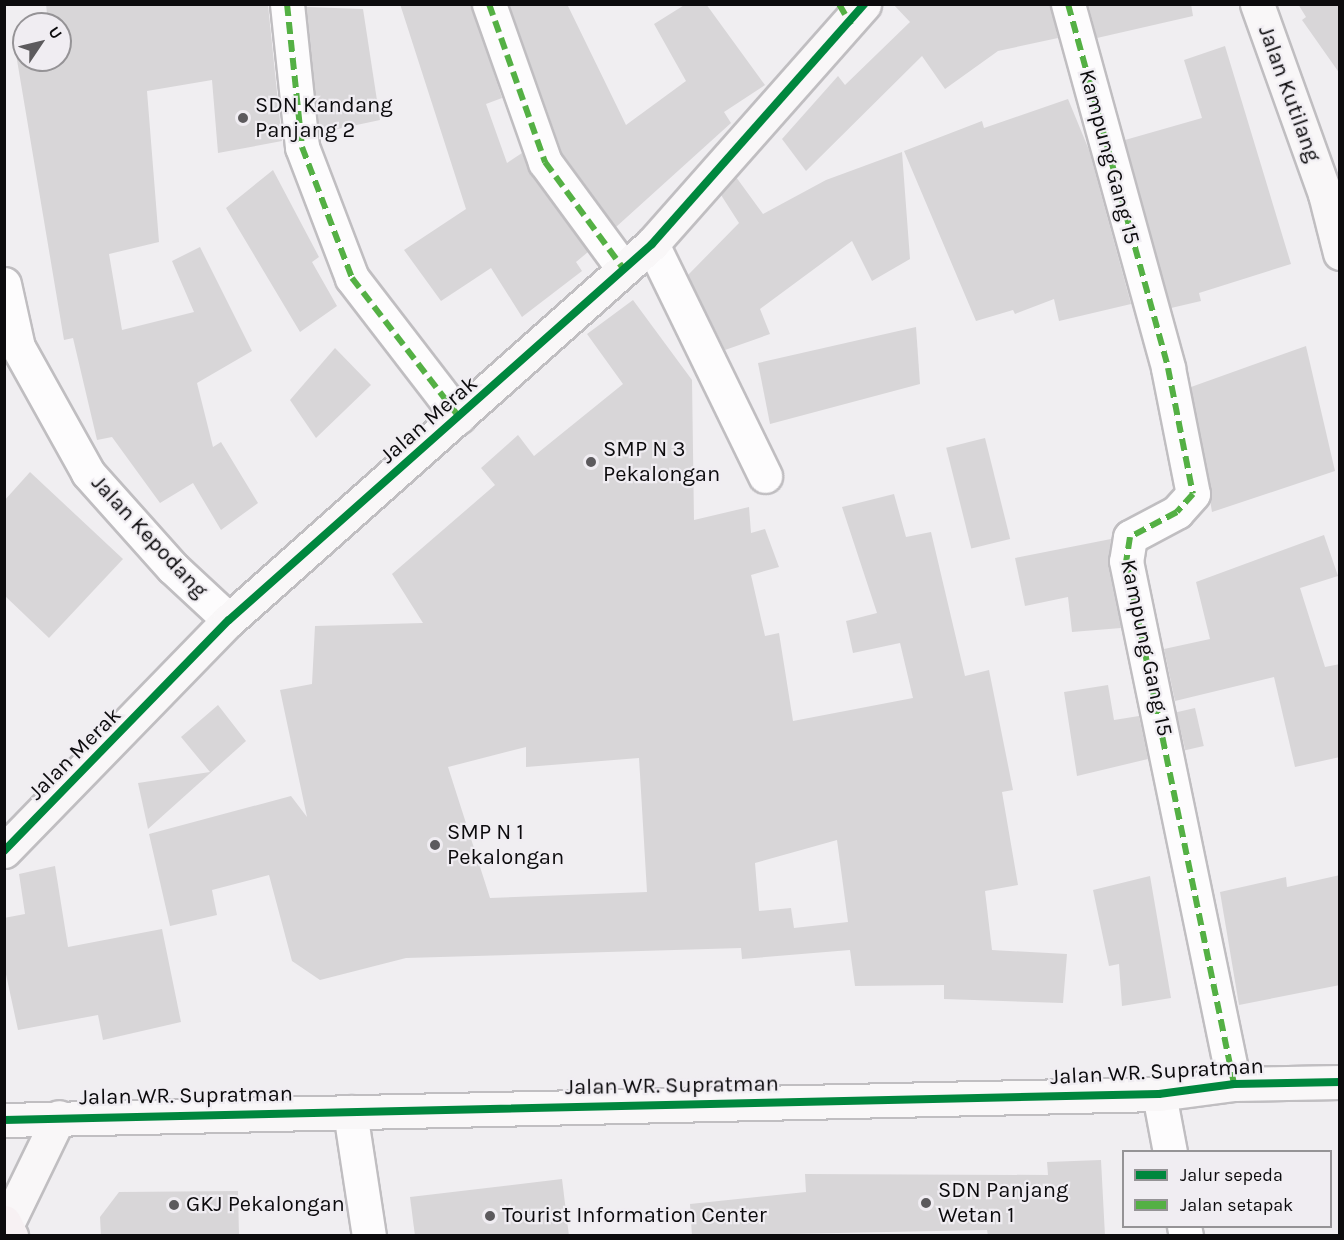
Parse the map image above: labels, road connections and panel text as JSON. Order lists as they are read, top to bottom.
{
  "streets": {
    "street": [
      "Jalan Kutilang",
      "Kampung Gang 15",
      "Jalan Merak",
      "Jalan Kepodang",
      "Jalan WR. Supratman"
    ]
  },
  "crossings": [
    ["Kampung Gang 15", "Jalan WR. Supratman"],
    ["Jalan Merak", "Jalan Kepodang"]
  ],
  "places": [
    "SDN Kandang Panjang 2",
    "SMP N 3 Pekalongan",
    "SMP N 1 Pekalongan",
    "SDN Panjang Wetan 1",
    "GKJ Pekalongan",
    "Tourist Information Center"
  ],
  "legend": ["Jalur sepeda", "Jalan setapak"],
  "north": "top right"
}
